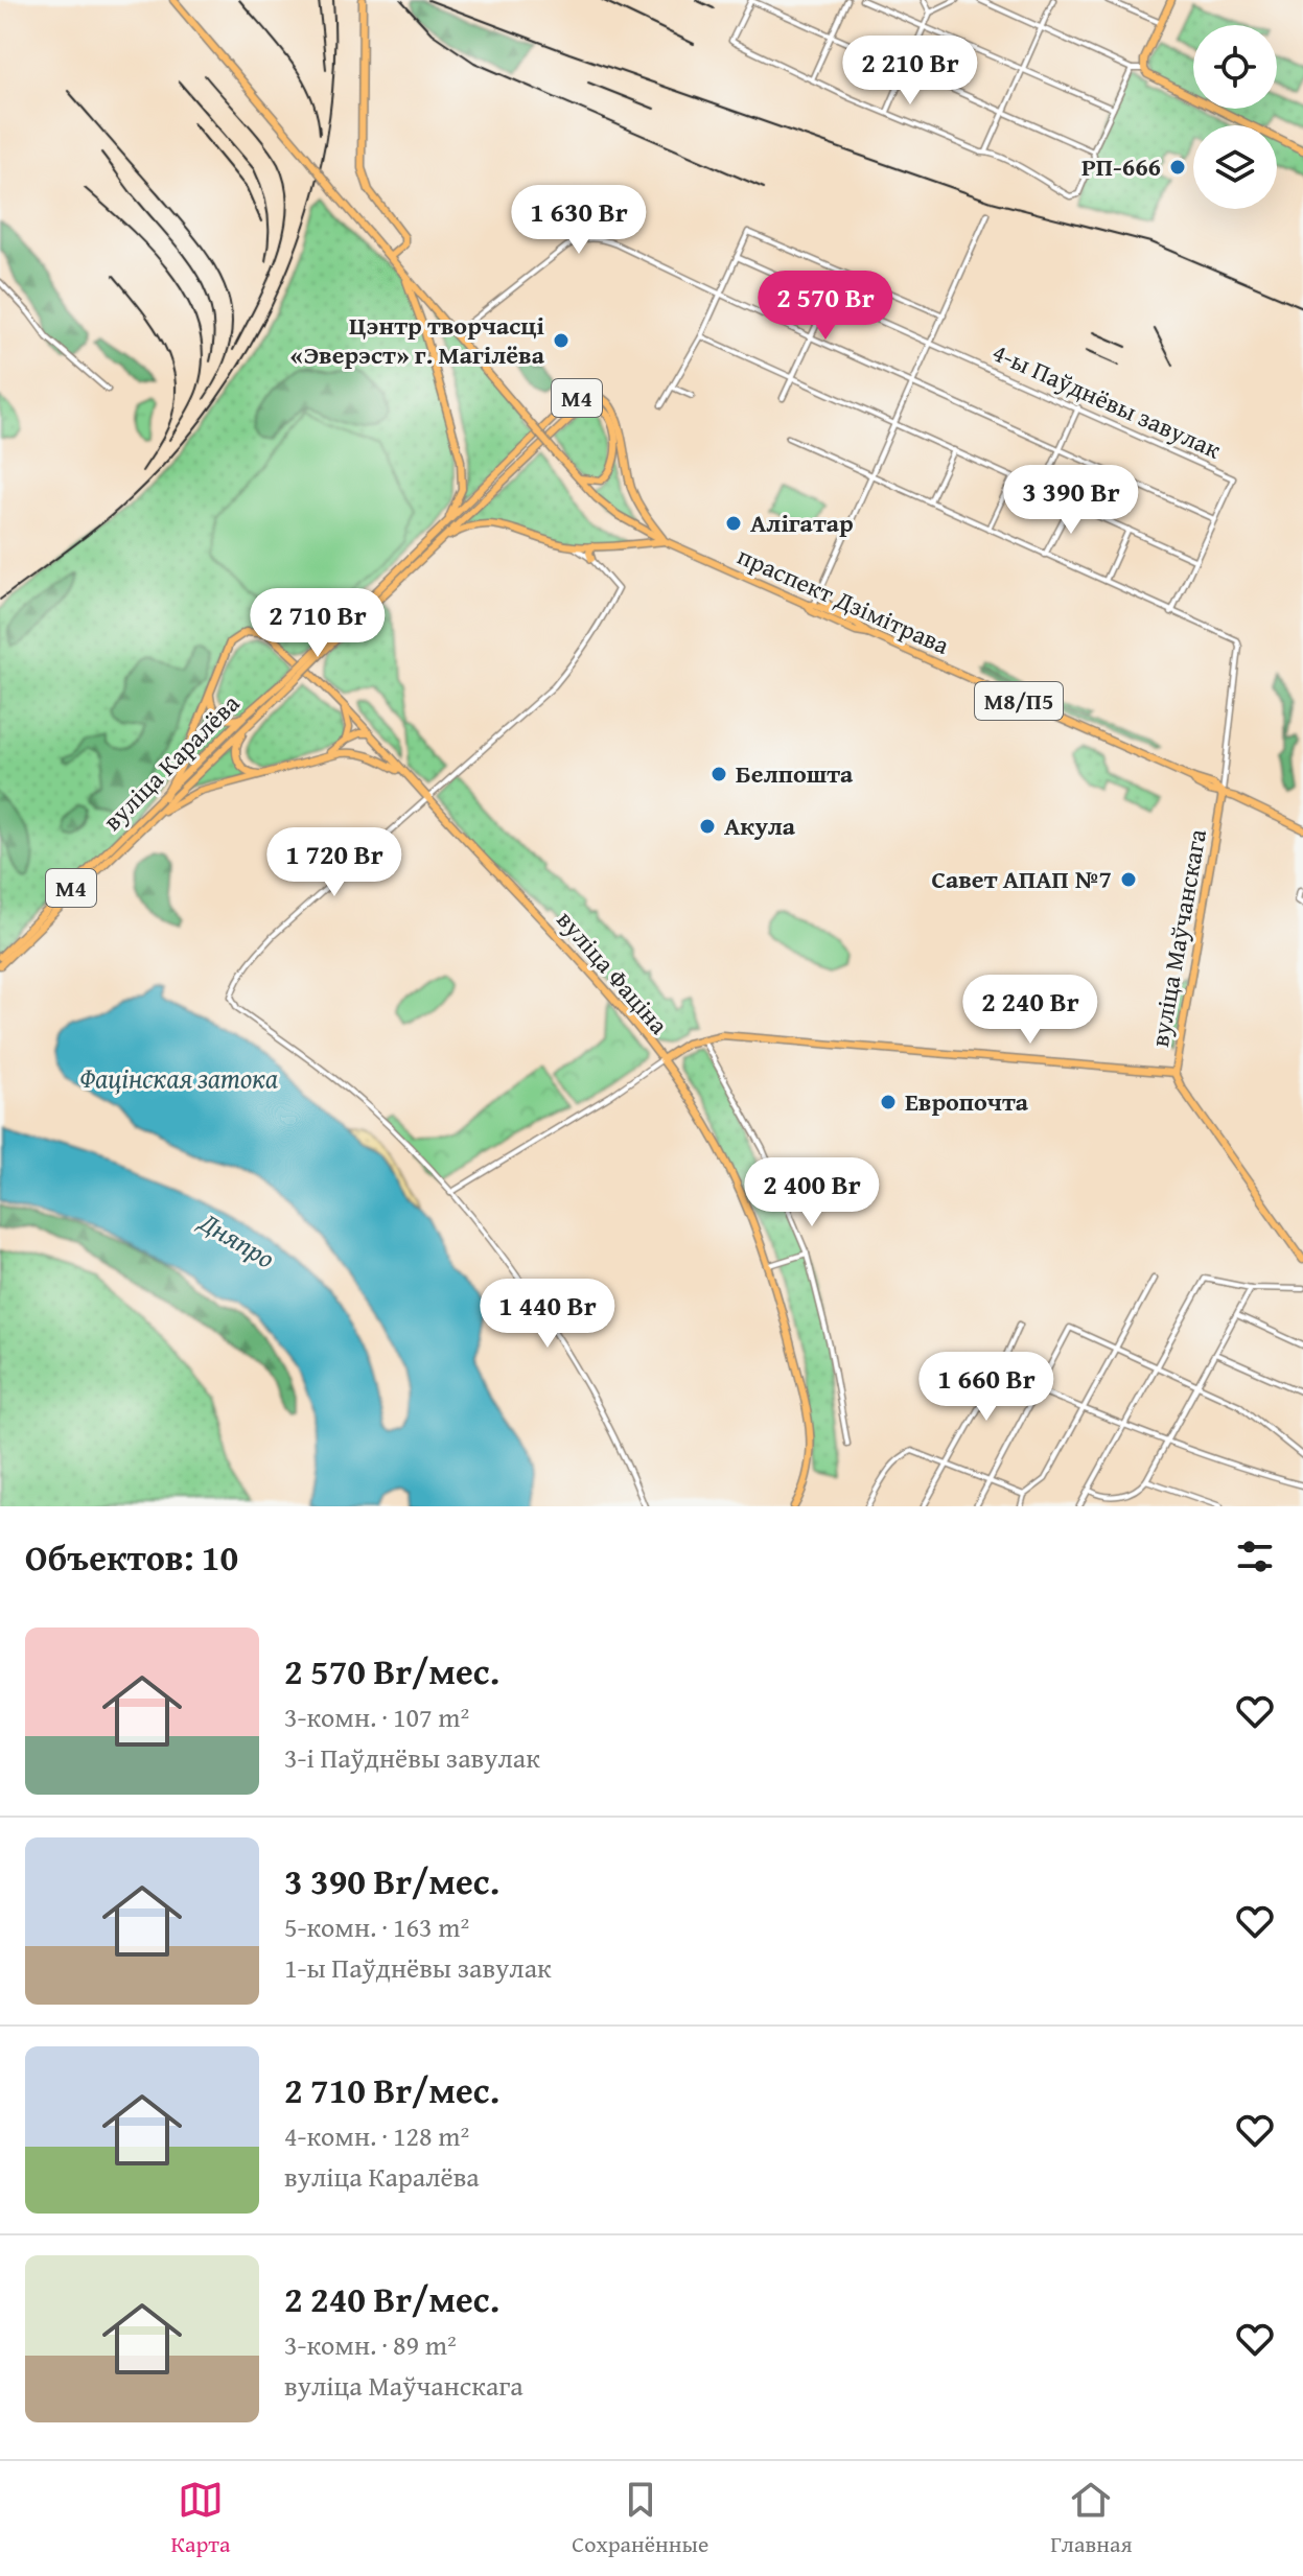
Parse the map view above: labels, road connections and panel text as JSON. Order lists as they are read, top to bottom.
{
  "streets": {
    "main road": [
      "М4",
      "праспект Дзімітрава",
      "М8/П5",
      "вуліца Каралёва",
      "вуліца Маўчанскага",
      "вуліца Фаціна"
    ],
    "street": ["4-ы Паўднёвы завулак"]
  },
  "crossings": [
    ["М4", "праспект Дзімітрава"],
    ["М4", "вуліца Каралёва"],
    ["праспект Дзімітрава", "вуліца Маўчанскага"],
    ["вуліца Маўчанскага", "вуліца Фаціна"]
  ],
  "water": ["Фацінская затока", "Дняпро"],
  "places": [
    "РП-666",
    "Цэнтр творчасці «Эверэст» г. Магілёва",
    "Алігатар",
    "Белпошта",
    "Акула",
    "Савет АПАП №7",
    "Европочта"
  ],
  "page": {
    "price": [
      "2 210 Br",
      "1 630 Br",
      "2 570 Br",
      "3 390 Br",
      "2 710 Br",
      "1 720 Br",
      "2 240 Br",
      "2 400 Br",
      "1 440 Br",
      "1 660 Br"
    ],
    "heading": "Объектов: 10",
    "list": [
      {
        "name": "2 570 Br/мес.",
        "note": "3-комн. · 107 m² · 3-і Паўднёвы завулак"
      },
      {
        "name": "3 390 Br/мес.",
        "note": "5-комн. · 163 m² · 1-ы Паўднёвы завулак"
      },
      {
        "name": "2 710 Br/мес.",
        "note": "4-комн. · 128 m² · вуліца Каралёва"
      },
      {
        "name": "2 240 Br/мес.",
        "note": "3-комн. · 89 m² · вуліца Маўчанскага"
      }
    ],
    "tabs": ["Карта", "Сохранённые", "Главная"]
  }
}
